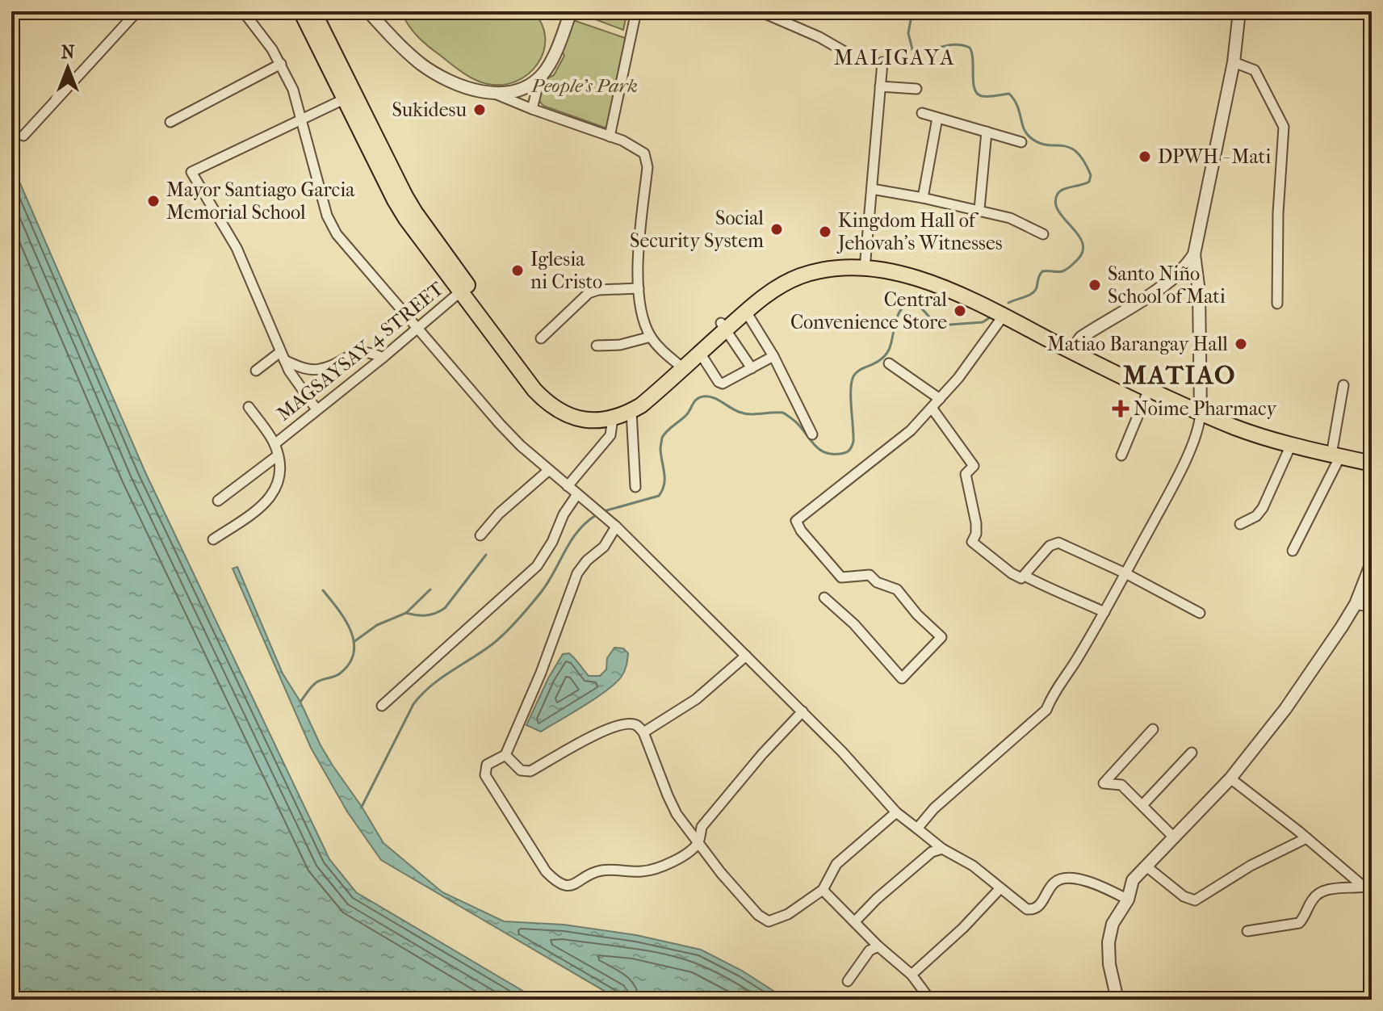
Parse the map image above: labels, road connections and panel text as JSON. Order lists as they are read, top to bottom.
{
  "streets": {
    "street": ["MAGSAYSAY 4 STREET"]
  },
  "districts": ["MALIGAYA", "MATIAO"],
  "parks": ["People's Park"],
  "places": {
    "other": [
      "Sukidesu",
      "DPWH - Mati",
      "Mayor Santiago Garcia Memorial School",
      "Social Security System",
      "Kingdom Hall of Jehovah's Witnesses",
      "Iglesia ni Cristo",
      "Santo Niño School of Mati",
      "Central Convenience Store",
      "Matiao Barangay Hall"
    ],
    "health": ["Noime Pharmacy"]
  },
  "north": "top"
}
